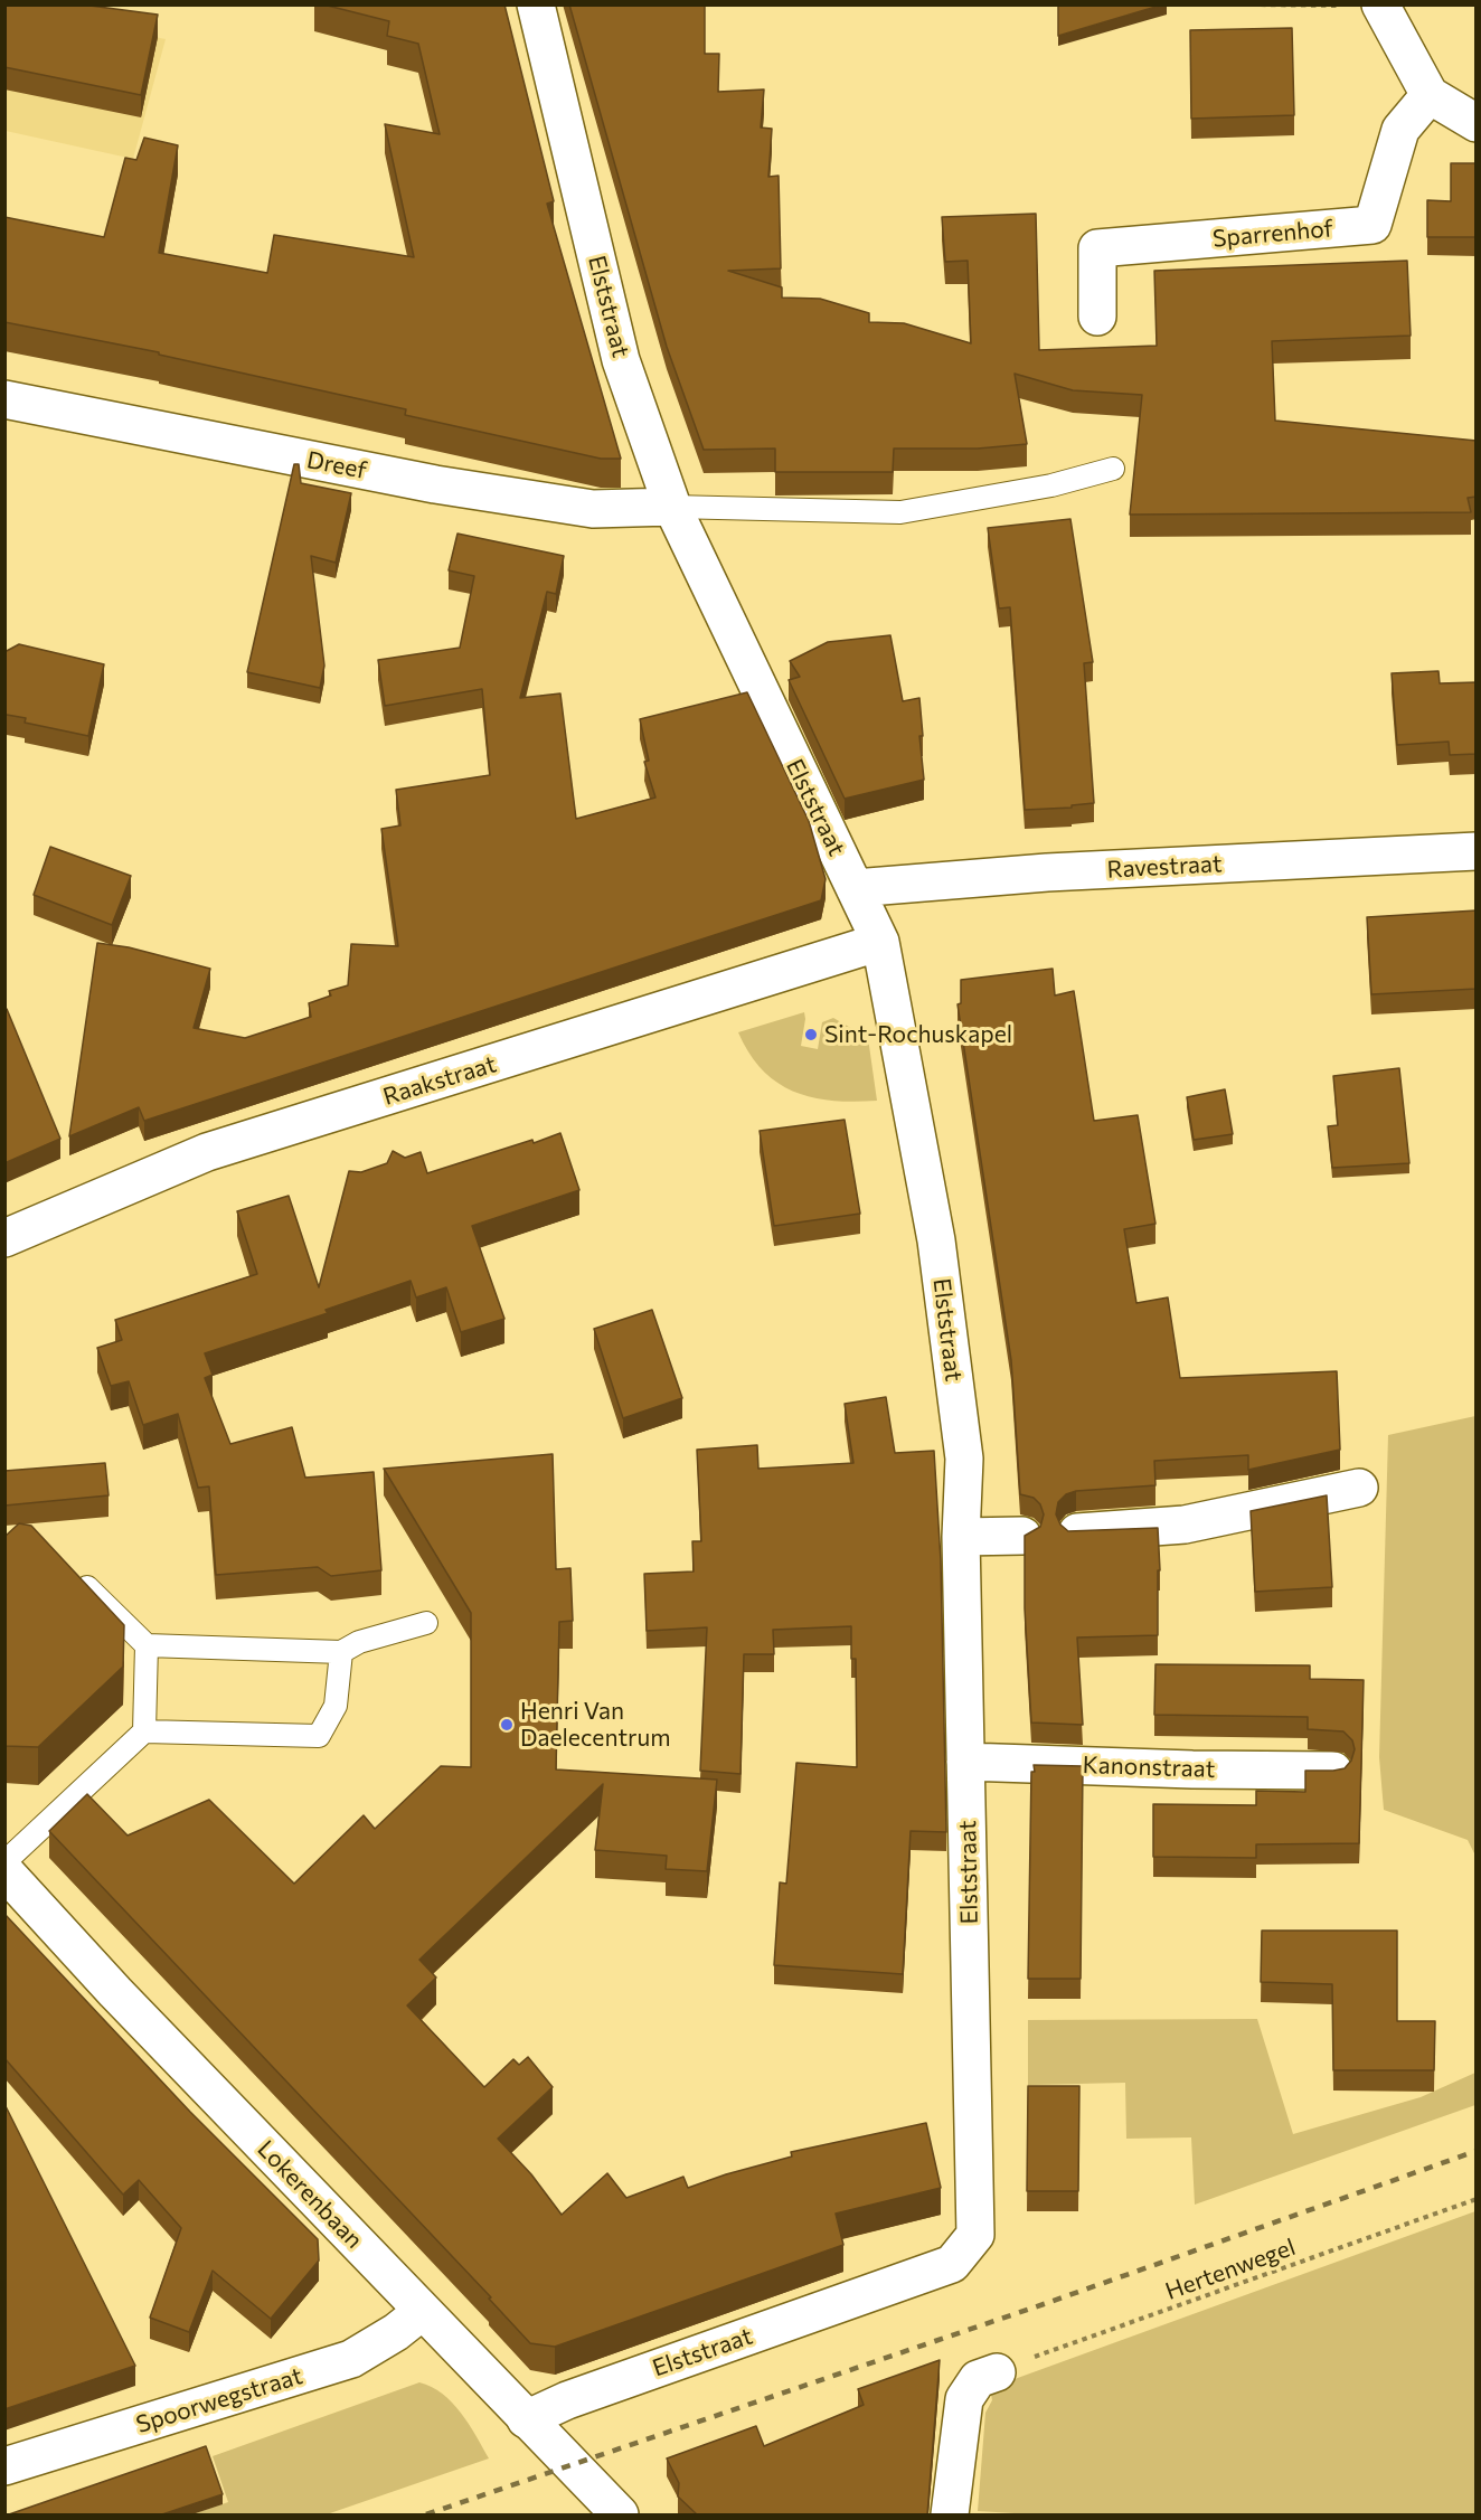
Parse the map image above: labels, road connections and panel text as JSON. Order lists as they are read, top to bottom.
{
  "streets": {
    "street": [
      "Sparrenhof",
      "Elststraat",
      "Dreef",
      "Ravestraat",
      "Raakstraat",
      "Kanonstraat",
      "Lokerenbaan",
      "Spoorwegstraat"
    ],
    "path": ["Hertenwegel"]
  },
  "crossings": [
    ["Elststraat", "Dreef"],
    ["Elststraat", "Ravestraat"],
    ["Elststraat", "Raakstraat"],
    ["Elststraat", "Kanonstraat"],
    ["Elststraat", "Lokerenbaan"],
    ["Lokerenbaan", "Spoorwegstraat"]
  ],
  "places": ["Sint-Rochuskapel", "Henri Van Daelecentrum"]
}
